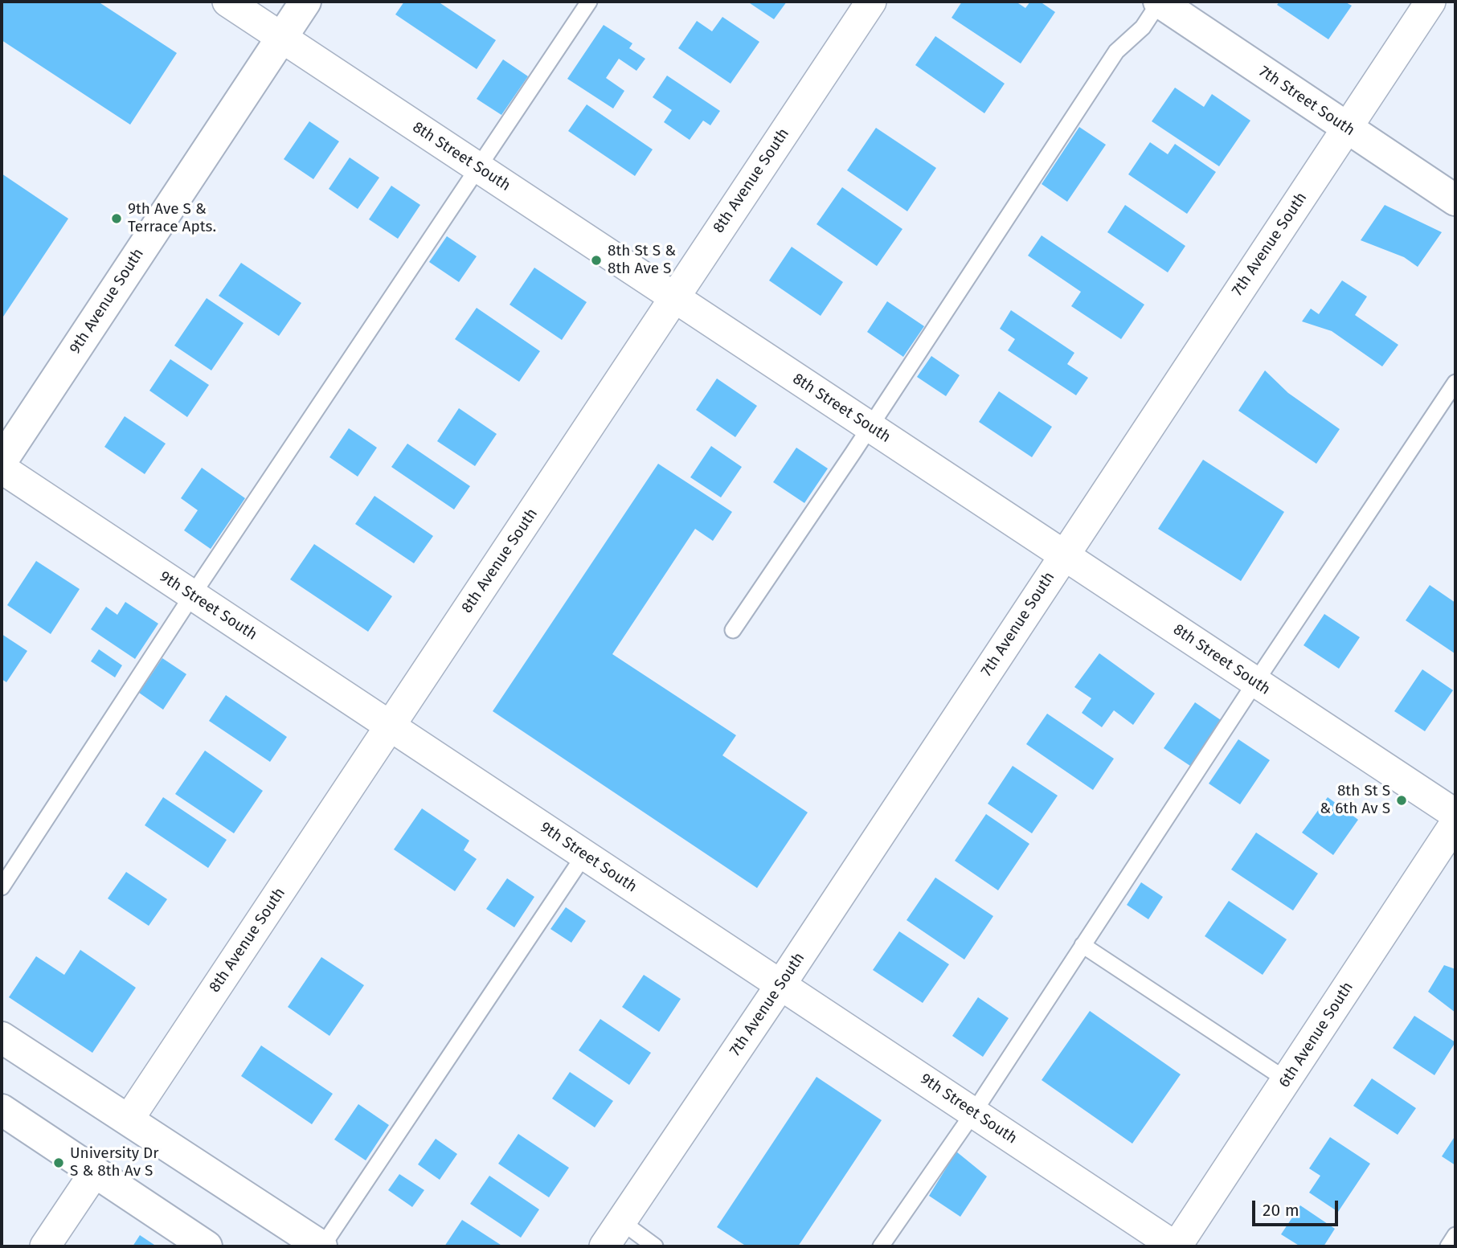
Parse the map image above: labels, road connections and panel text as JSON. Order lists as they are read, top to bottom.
{
  "streets": {
    "main road": ["7th Street South", "9th Avenue South"],
    "street": [
      "8th Street South",
      "8th Avenue South",
      "7th Avenue South",
      "9th Street South",
      "6th Avenue South"
    ]
  },
  "crossings": [
    ["7th Street South", "7th Avenue South"],
    ["8th Street South", "8th Avenue South"],
    ["8th Street South", "7th Avenue South"],
    ["8th Street South", "9th Avenue South"],
    ["8th Avenue South", "9th Street South"],
    ["7th Avenue South", "9th Street South"],
    ["9th Street South", "6th Avenue South"]
  ],
  "places": [
    "9th Ave S & Terrace Apts.",
    "8th St S & 8th Ave S",
    "8th St S & 6th Av S",
    "University Dr S & 8th Av S"
  ],
  "scale_bar": "20 m"
}
